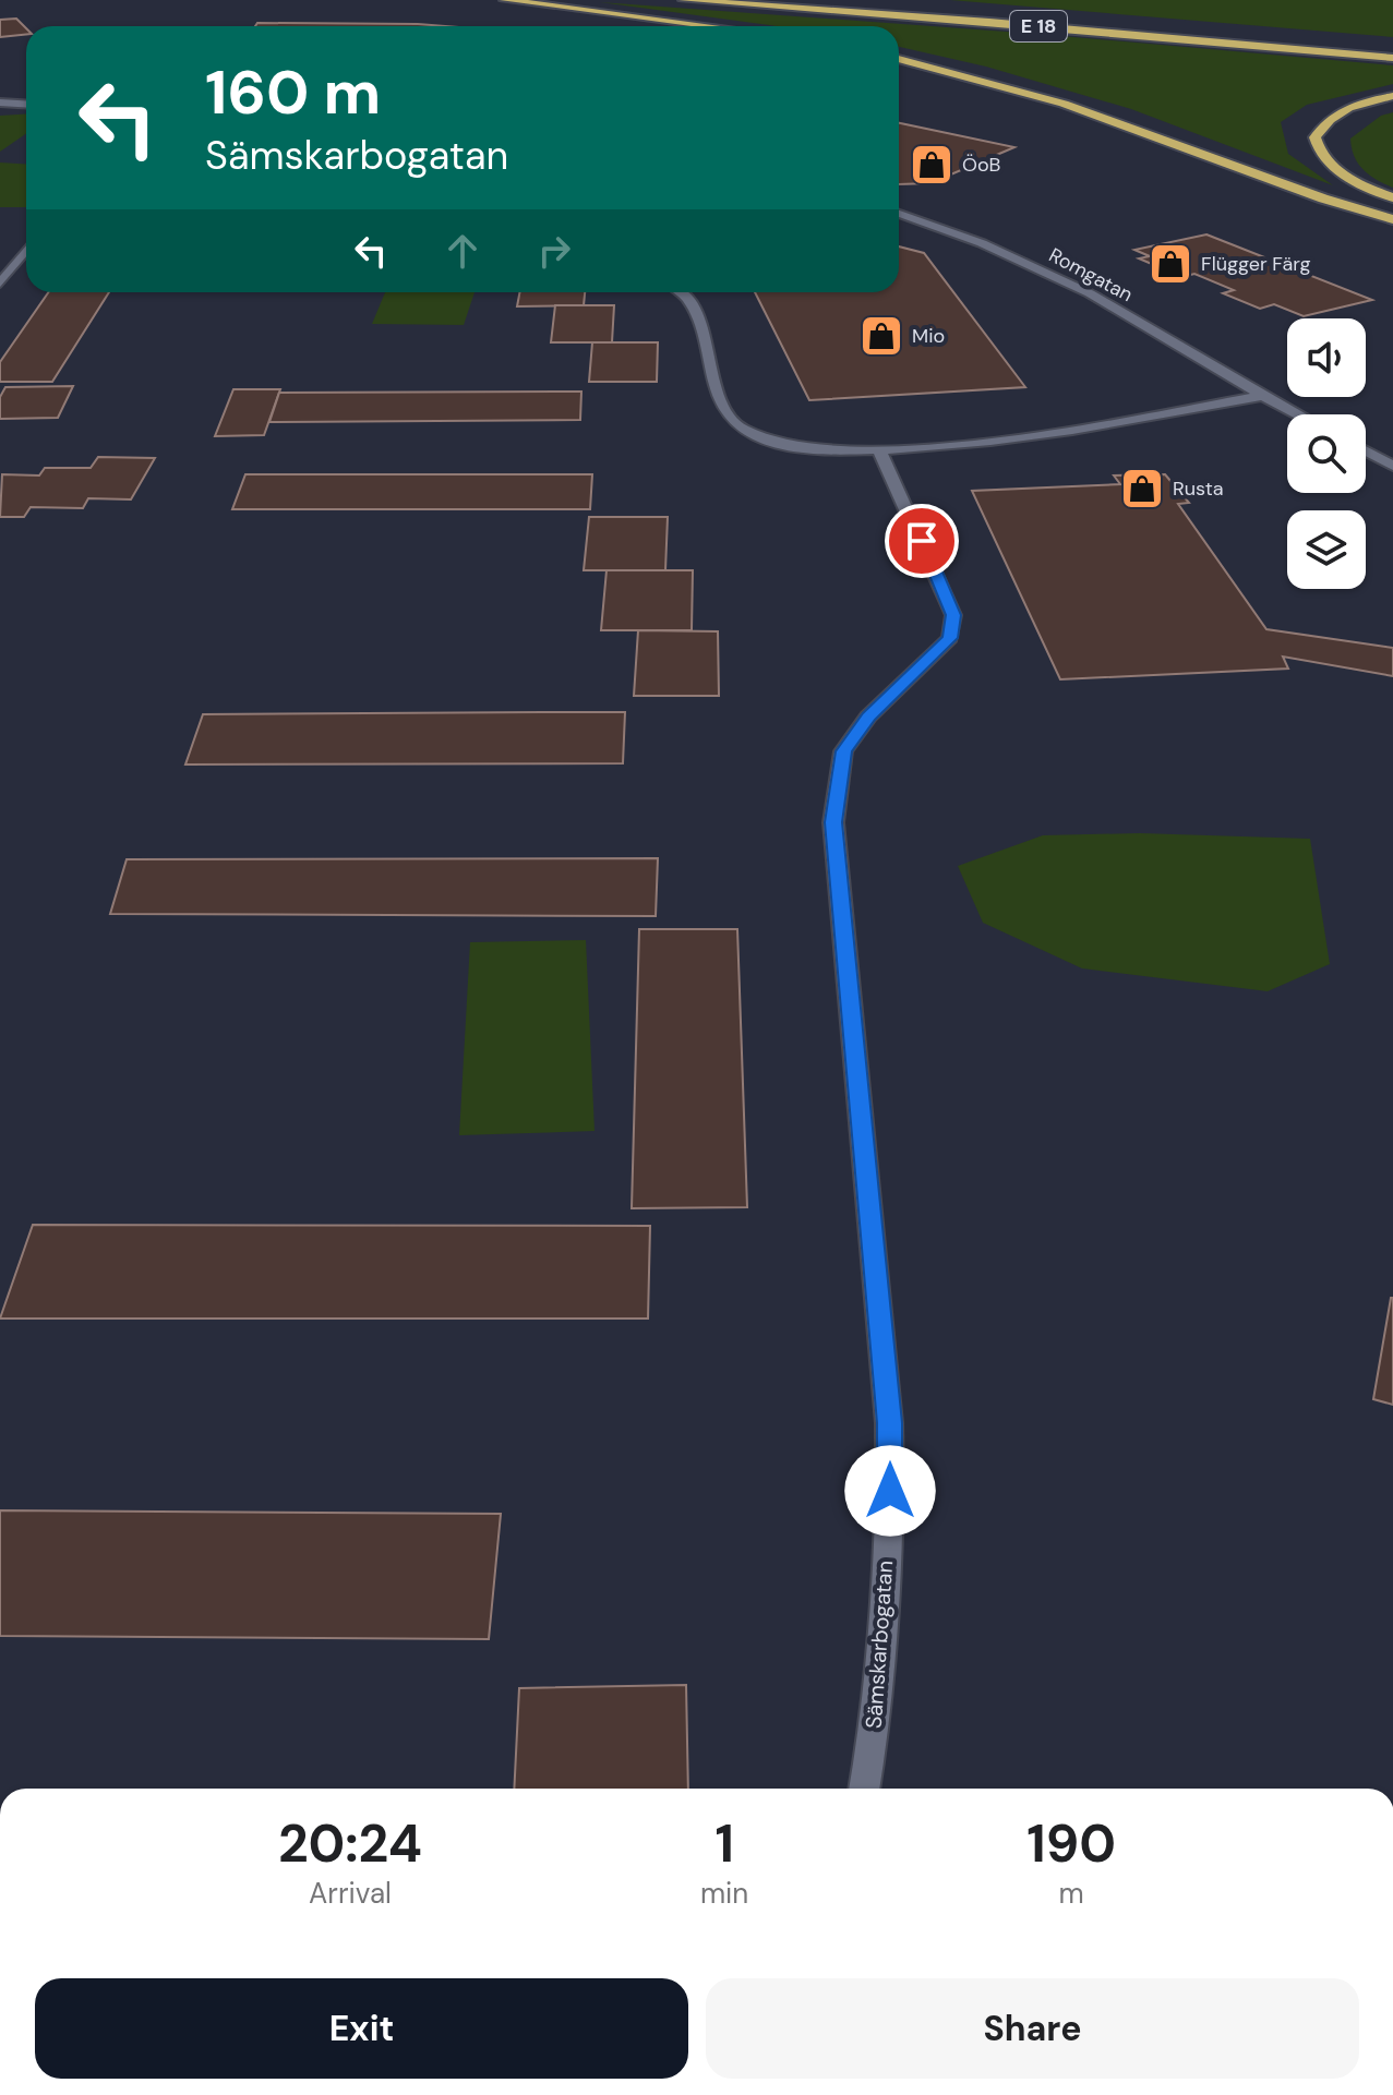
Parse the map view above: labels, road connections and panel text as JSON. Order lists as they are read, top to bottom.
{
  "streets": {
    "highway": ["E 18"],
    "street": ["Romgatan", "Sämskarbogatan"]
  },
  "places": {
    "shop": [
      "ÖoB",
      "Flügger Färg",
      "Mio",
      "Rusta"
    ]
  },
  "page": {
    "turn": ["160 m", "Sämskarbogatan"],
    "eta": [
      "20:24",
      "Arrival",
      "1",
      "min",
      "190",
      "m"
    ],
    "buttons": ["Exit", "Share"]
  }
}
